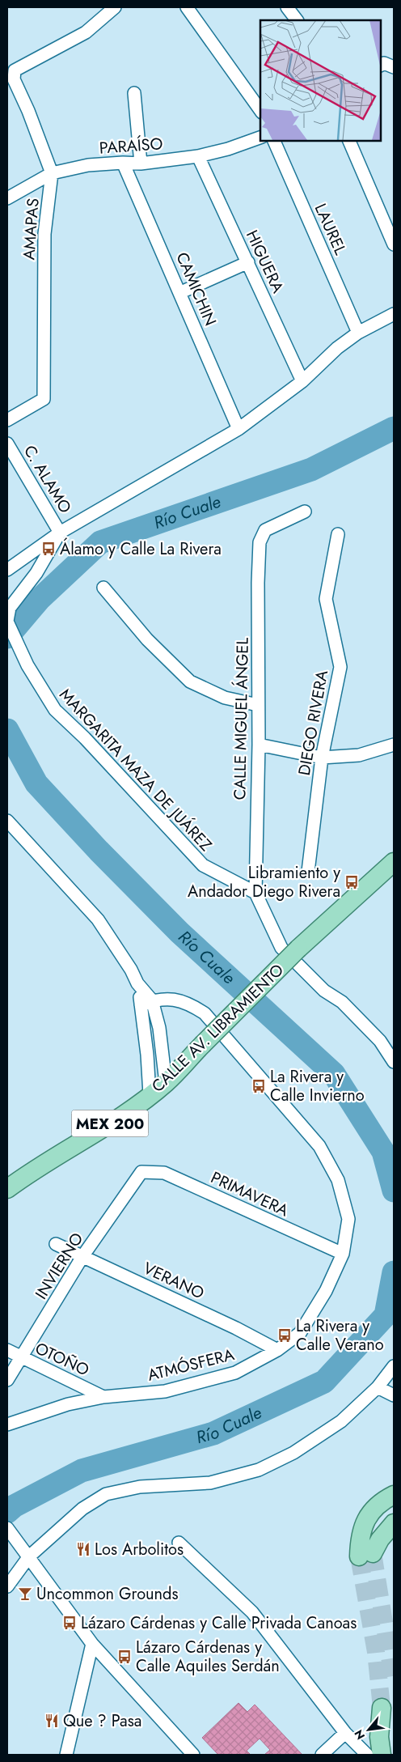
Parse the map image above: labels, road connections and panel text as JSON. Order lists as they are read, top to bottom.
{
  "streets": {
    "main road": ["CALLE AV. LIBRAMIENTO", "MEX 200"],
    "street": [
      "PARAÍSO",
      "AMAPAS",
      "LAUREL",
      "HIGUERA",
      "CAMICHIN",
      "C. ALAMO",
      "CALLE MIGUEL ÁNGEL",
      "DIEGO RIVERA",
      "MARGARITA MAZA DE JUÁREZ",
      "PRIMAVERA",
      "INVIERNO",
      "VERANO",
      "OTOÑO",
      "ATMÓSFERA"
    ]
  },
  "crossings": [
    ["PARAÍSO", "AMAPAS"],
    ["PARAÍSO", "HIGUERA"],
    ["PARAÍSO", "CAMICHIN"],
    ["C. ALAMO", "MARGARITA MAZA DE JUÁREZ"],
    ["CALLE MIGUEL ÁNGEL", "MARGARITA MAZA DE JUÁREZ"],
    ["CALLE MIGUEL ÁNGEL", "CALLE AV. LIBRAMIENTO"],
    ["PRIMAVERA", "INVIERNO"],
    ["PRIMAVERA", "ATMÓSFERA"],
    ["INVIERNO", "VERANO"],
    ["INVIERNO", "OTOÑO"],
    ["VERANO", "ATMÓSFERA"],
    ["OTOÑO", "ATMÓSFERA"]
  ],
  "water": ["Río Cuale"],
  "places": {
    "bus stop": [
      "Álamo y Calle La Rivera",
      "Libramiento y Andador Diego Rivera",
      "La Rivera y Calle Invierno",
      "La Rivera y Calle Verano",
      "Lázaro Cárdenas y Calle Privada Canoas",
      "Lázaro Cárdenas y Calle Aquiles Serdán"
    ],
    "restaurant": ["Los Arbolitos", "Que ? Pasa"],
    "bar": ["Uncommon Grounds"]
  },
  "north": "bottom left"
}
